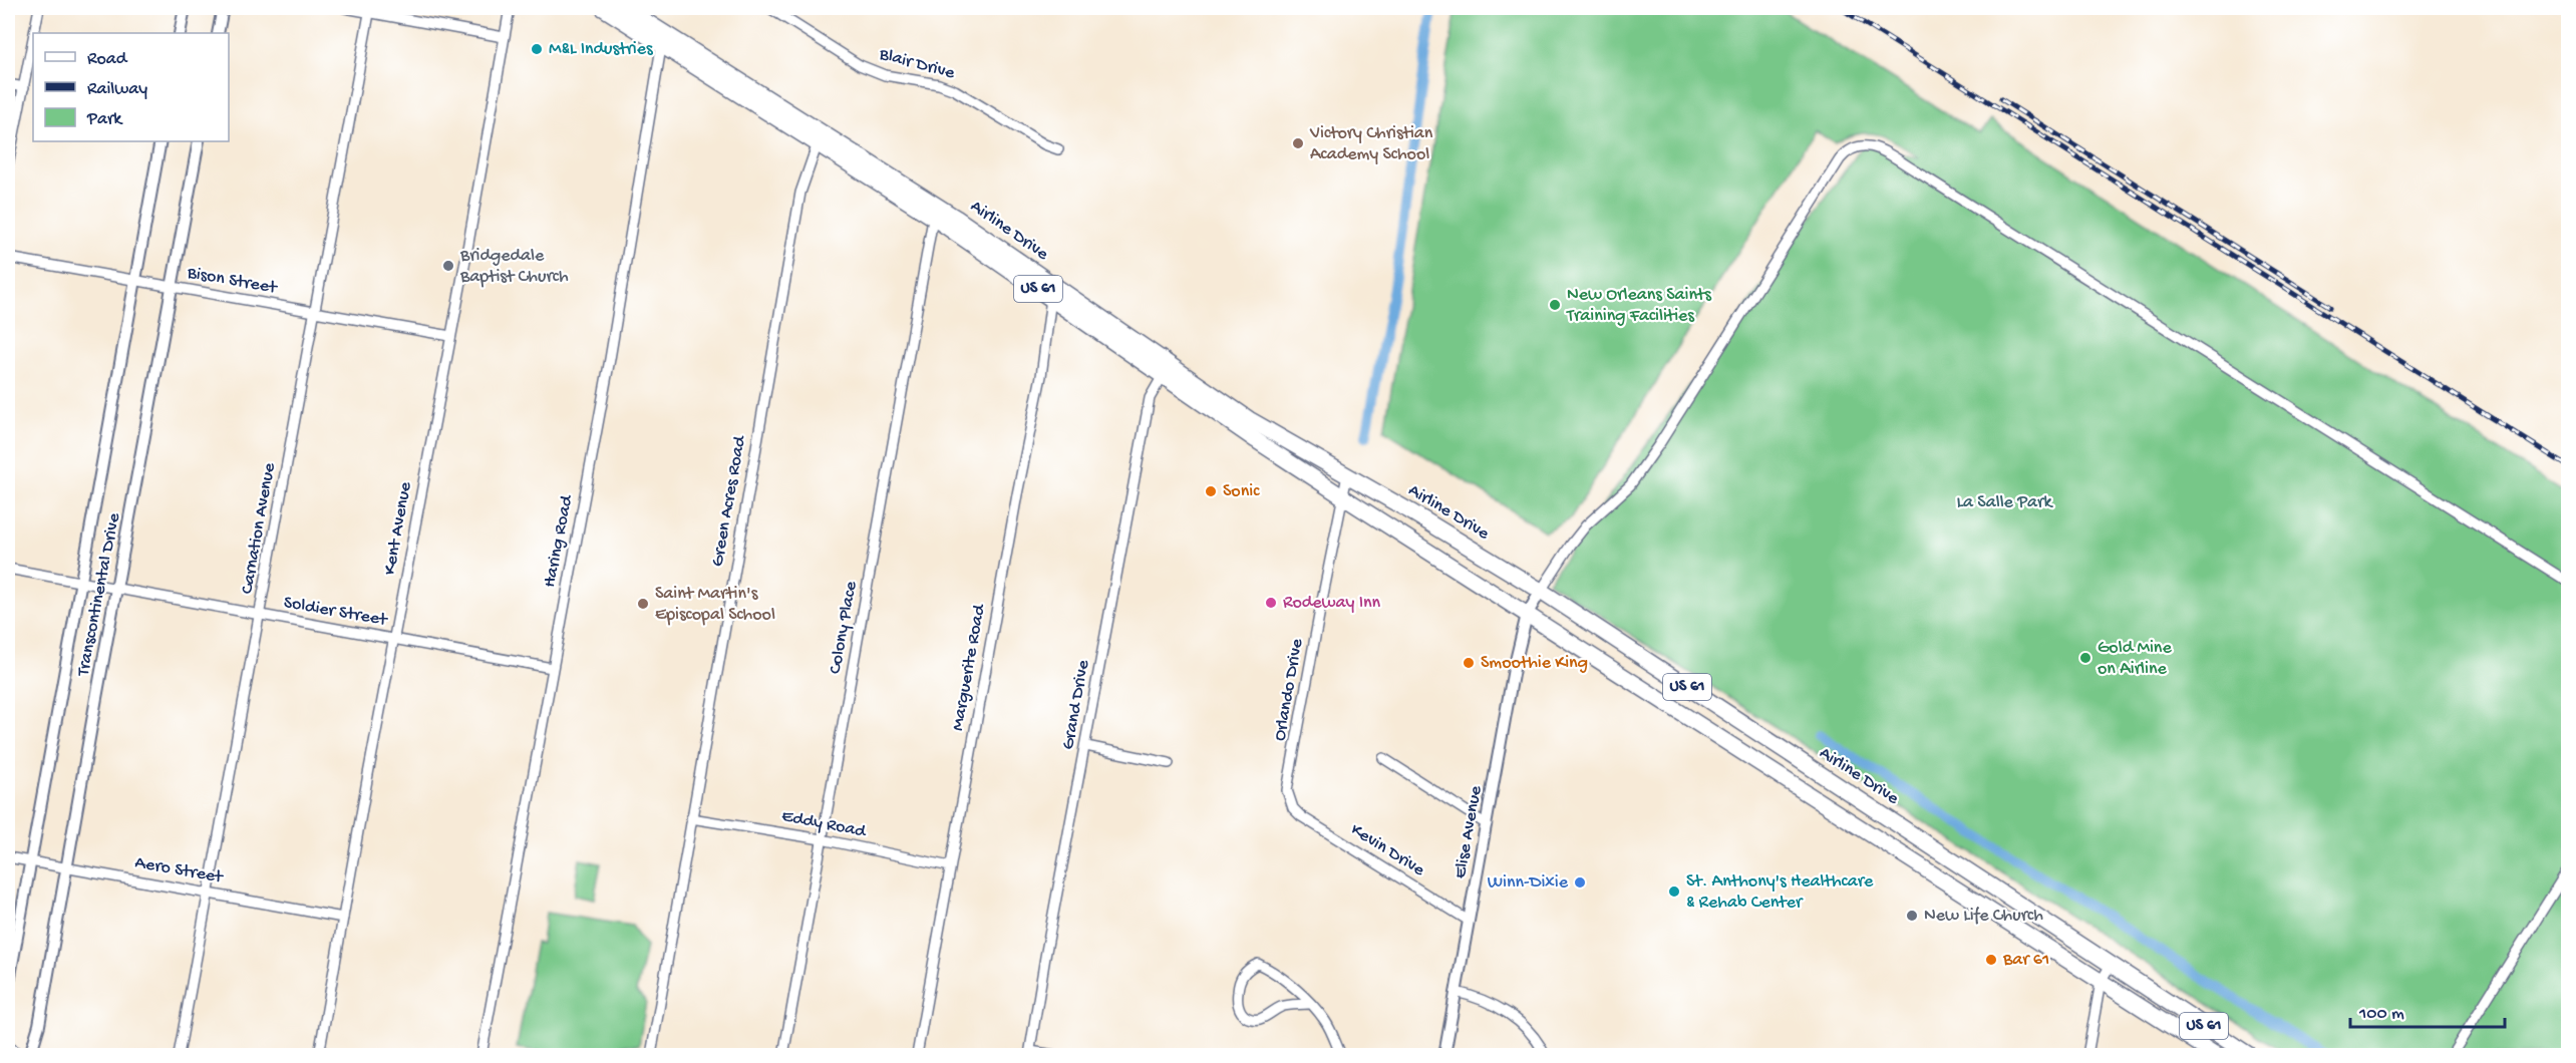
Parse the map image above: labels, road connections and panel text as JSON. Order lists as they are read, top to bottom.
{
  "streets": {
    "highway": ["Airline Drive", "US 61"],
    "street": [
      "Blair Drive",
      "Bison Street",
      "Green Acres Road",
      "Carnation Avenue",
      "Kent Avenue",
      "Haring Road",
      "Transcontinental Drive",
      "Soldier Street",
      "Colony Place",
      "Marguerite Road",
      "Orlando Drive",
      "Grand Drive",
      "Eddy Road",
      "Elise Avenue",
      "Kevin Drive",
      "Aero Street"
    ]
  },
  "crossings": [
    ["Airline Drive", "Green Acres Road"],
    ["Airline Drive", "Haring Road"],
    ["Airline Drive", "Colony Place"],
    ["Airline Drive", "Marguerite Road"],
    ["Airline Drive", "Orlando Drive"],
    ["Airline Drive", "Grand Drive"],
    ["Airline Drive", "Elise Avenue"],
    ["Bison Street", "Carnation Avenue"],
    ["Bison Street", "Kent Avenue"],
    ["Bison Street", "Transcontinental Drive"],
    ["Green Acres Road", "Eddy Road"],
    ["Carnation Avenue", "Soldier Street"],
    ["Carnation Avenue", "Aero Street"],
    ["Kent Avenue", "Soldier Street"],
    ["Kent Avenue", "Aero Street"],
    ["Haring Road", "Soldier Street"],
    ["Transcontinental Drive", "Soldier Street"],
    ["Transcontinental Drive", "Aero Street"],
    ["Colony Place", "Eddy Road"],
    ["Marguerite Road", "Eddy Road"],
    ["Orlando Drive", "Kevin Drive"],
    ["Elise Avenue", "Kevin Drive"]
  ],
  "parks": ["La Salle Park"],
  "places": [
    "M&L Industries",
    "Victory Christian Academy School",
    "Bridgedale Baptist Church",
    "New Orleans Saints Training Facilities",
    "Sonic",
    "Rodeway Inn",
    "Saint Martin's Episcopal School",
    "Gold Mine on Airline",
    "Smoothie King",
    "Winn-Dixie",
    "St. Anthony's Healthcare & Rehab Center",
    "New Life Church",
    "Bar 61"
  ],
  "legend": ["Road", "Railway", "Park"],
  "scale_bar": "100 m"
}
